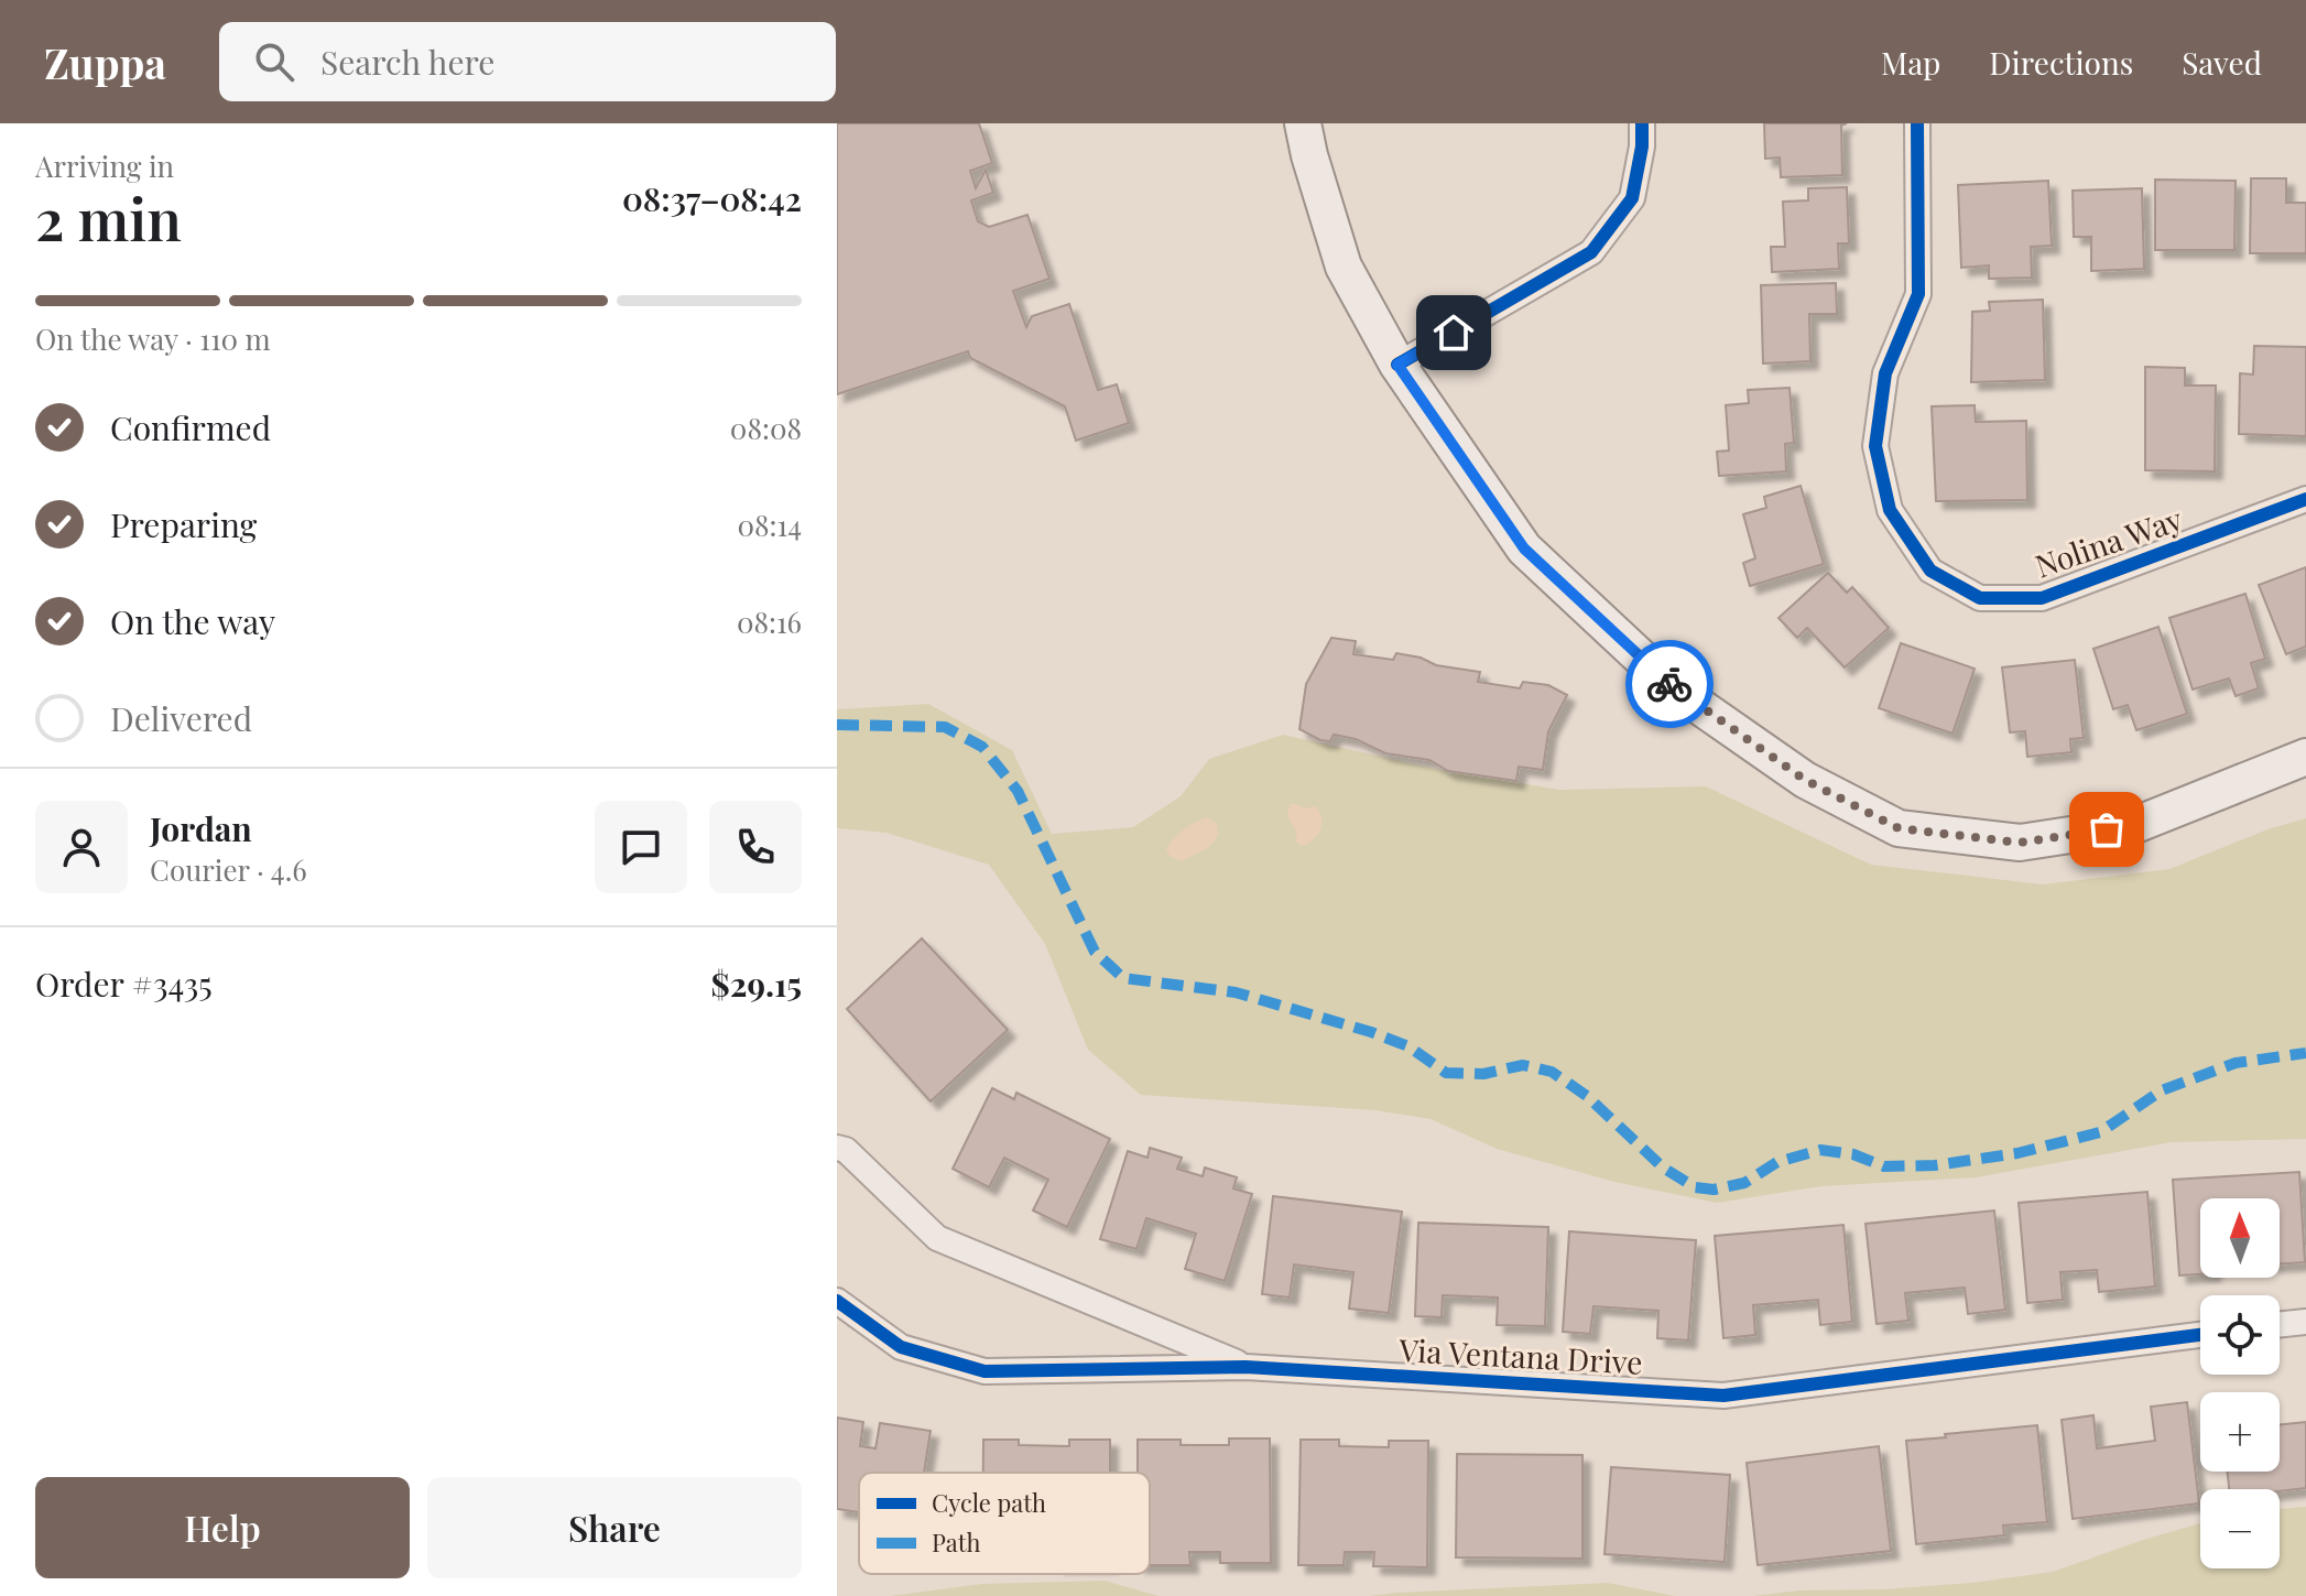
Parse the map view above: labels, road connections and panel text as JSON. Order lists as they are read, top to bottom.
{
  "streets": {
    "street": ["Nolina Way", "Via Ventana Drive"]
  },
  "legend": ["Cycle path", "Path"],
  "north": "top",
  "page": {
    "header": "Zuppa",
    "search": "Search here",
    "nav": ["Map", "Directions", "Saved"],
    "heading": ["2 min", "Arriving in", "08:37–08:42"],
    "panel": [
      "Jordan",
      "Courier · 4.6",
      "Order #3435",
      "$29.15"
    ],
    "bar": "On the way · 110 m",
    "list": [
      ["Confirmed", "08:08"],
      ["Preparing", "08:14"],
      ["On the way", "08:16"],
      "Delivered"
    ],
    "map_buttons": ["+", "−"],
    "buttons": ["Help", "Share"]
  }
}
